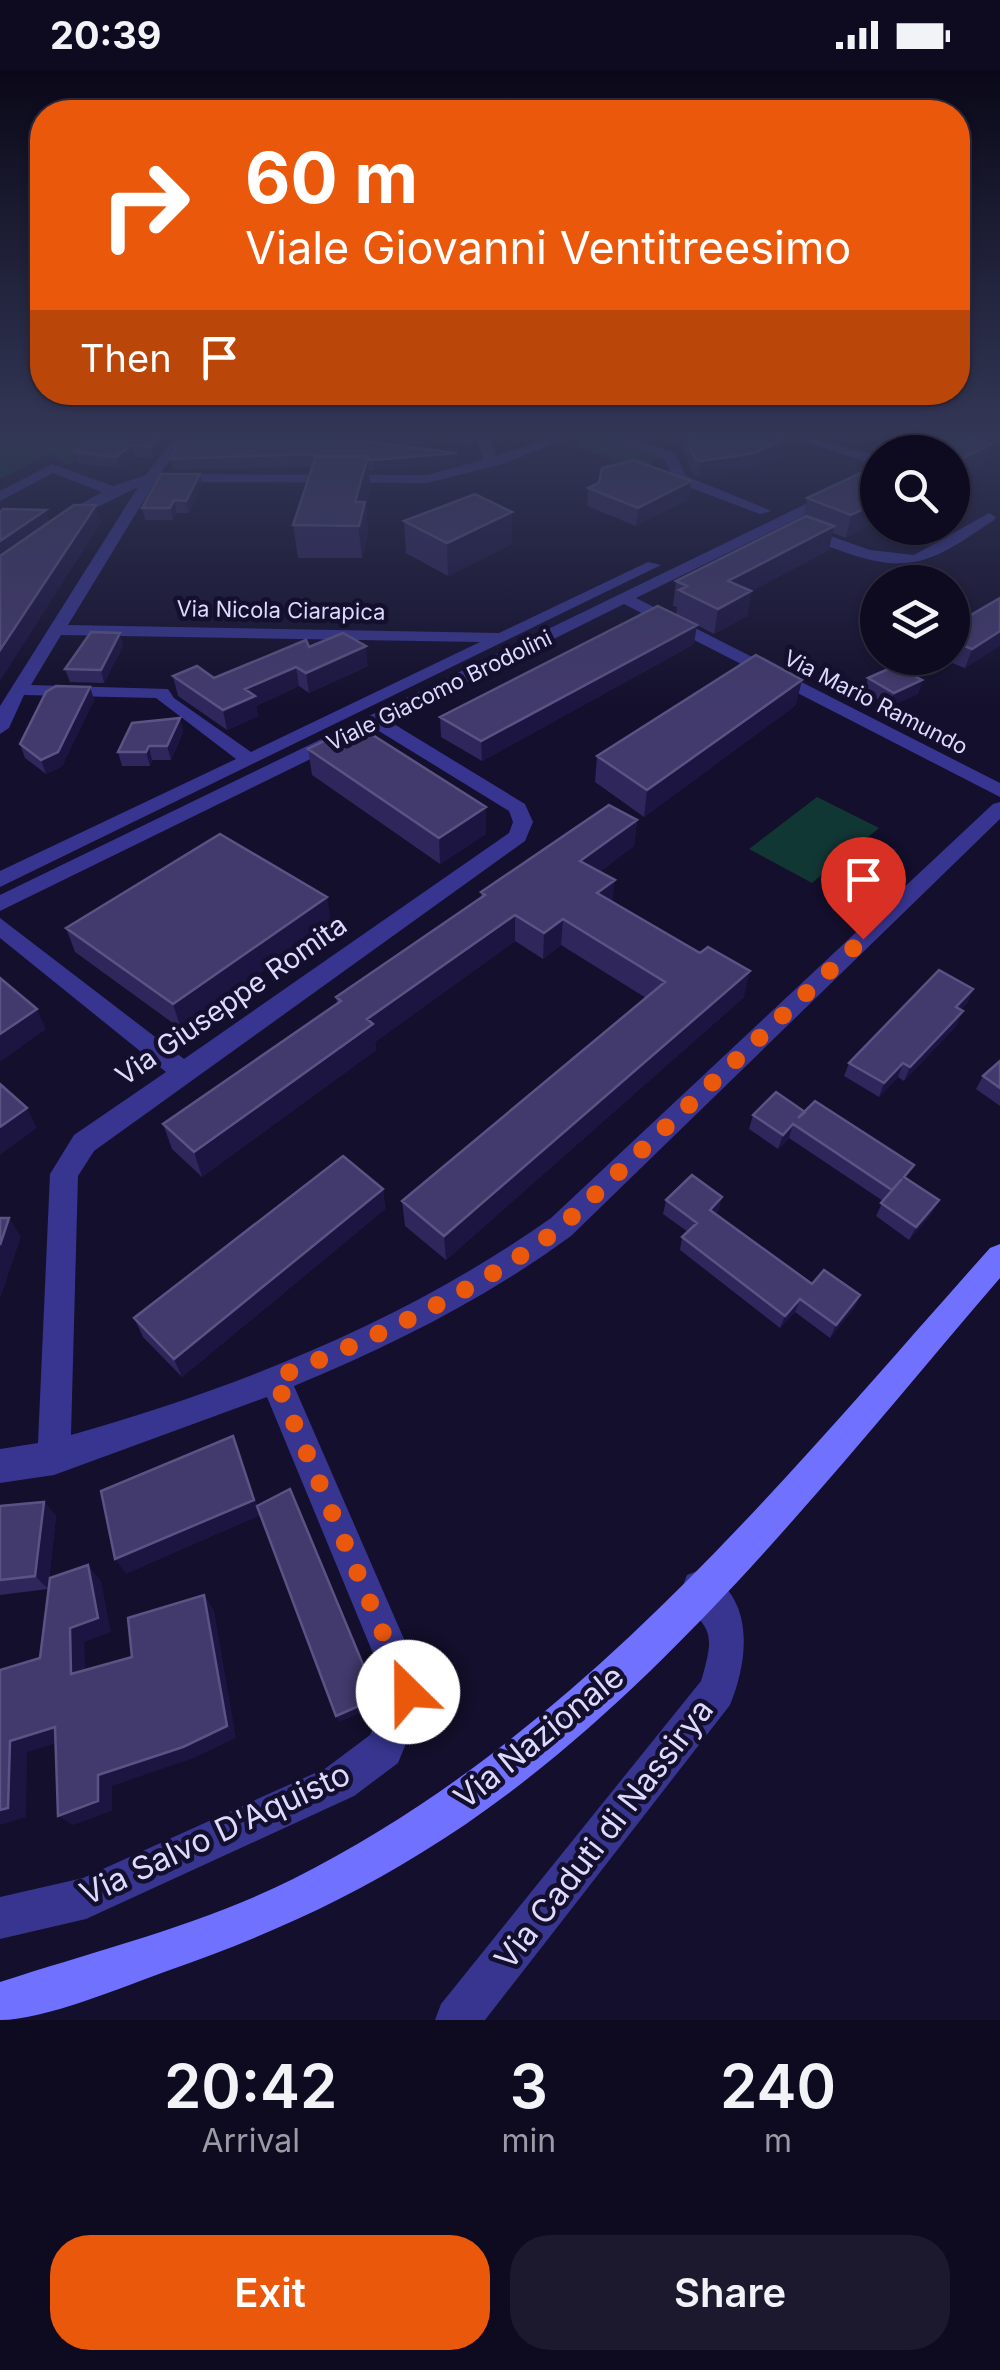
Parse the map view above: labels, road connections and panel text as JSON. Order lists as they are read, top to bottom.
{
  "streets": {
    "main road": ["Via Nazionale"],
    "street": [
      "Via Nicola Ciarapica",
      "Viale Giacomo Brodolini",
      "Via Mario Ramundo",
      "Via Giuseppe Romita",
      "Via Salvo D'Aquisto",
      "Via Caduti di Nassirya"
    ]
  },
  "crossings": [
    ["Via Nicola Ciarapica", "Viale Giacomo Brodolini"],
    ["Viale Giacomo Brodolini", "Via Mario Ramundo"],
    ["Viale Giacomo Brodolini", "Via Giuseppe Romita"],
    ["Via Nazionale", "Via Caduti di Nassirya"]
  ],
  "page": {
    "status": "20:39",
    "turn": ["60 m", "Viale Giovanni Ventitreesimo"],
    "then": "Then",
    "eta": [
      "20:42",
      "Arrival",
      "3",
      "min",
      "240",
      "m"
    ],
    "buttons": ["Exit", "Share"]
  }
}
